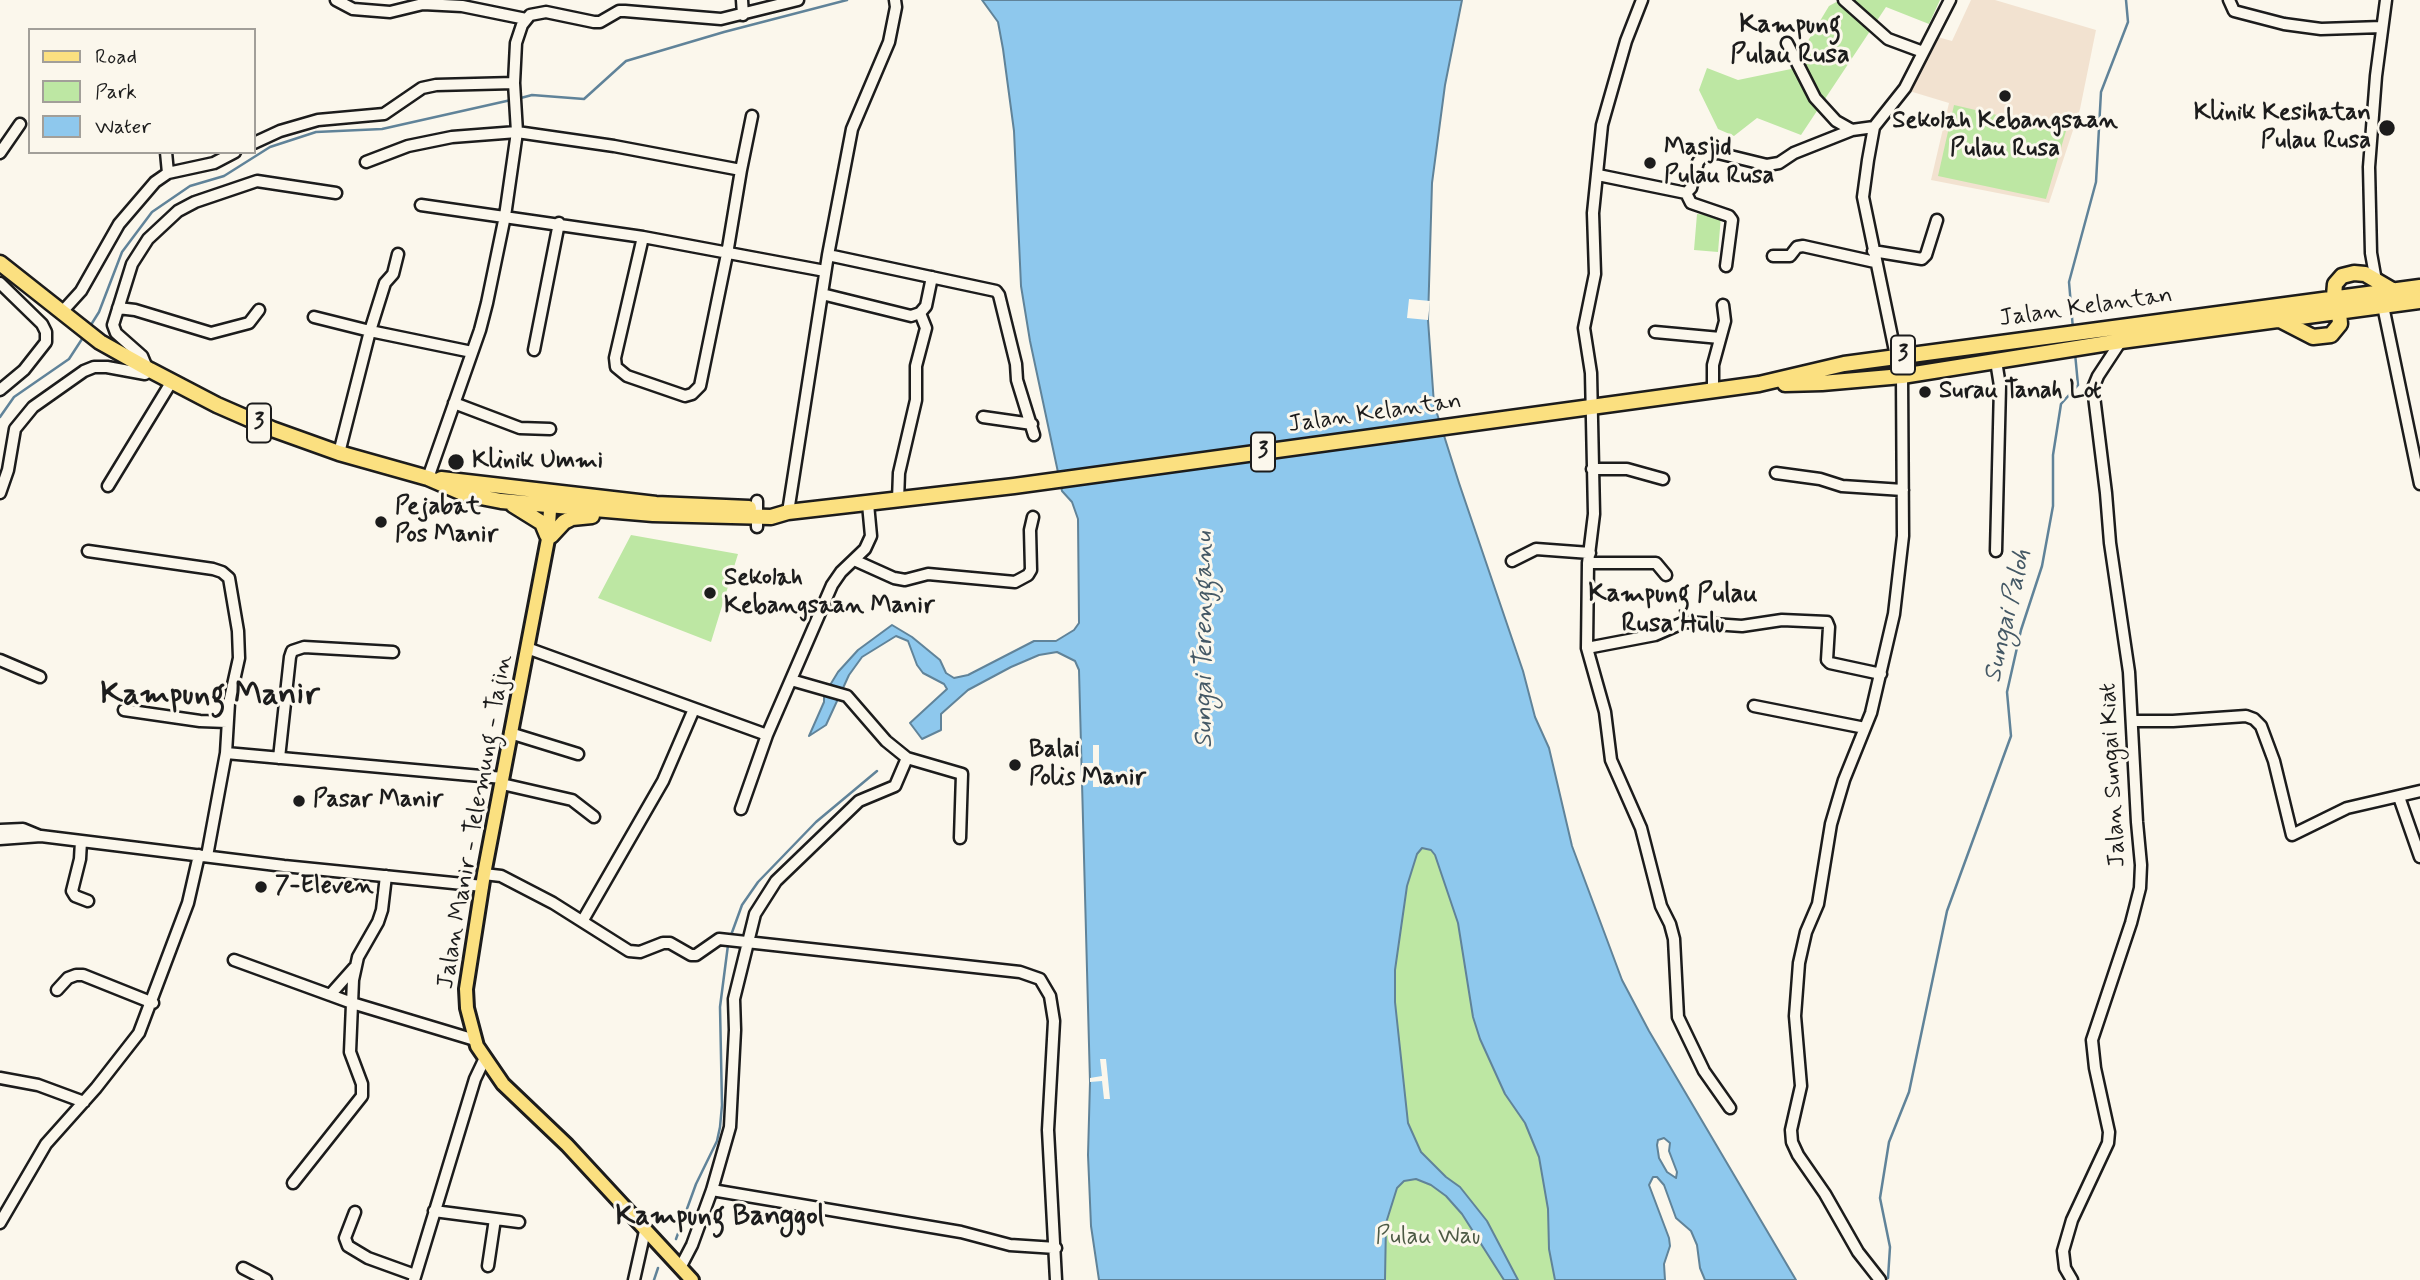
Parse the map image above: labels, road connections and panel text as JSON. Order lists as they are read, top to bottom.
{
  "streets": {
    "highway": ["Jalan Kelantan", "3"],
    "main road": ["Jalan Manir - Telemung - Tajin"],
    "street": ["Jalan Sungai Kiat"]
  },
  "crossings": [
    ["Jalan Kelantan", "Jalan Sungai Kiat"],
    ["Jalan Kelantan", "Jalan Manir - Telemung - Tajin"]
  ],
  "districts": [
    "Kampung Pulau Rusa",
    "Kampung Pulau Rusa Hulu",
    "Kampung Manir",
    "Kampung Banggol"
  ],
  "water": ["Sungai Paloh", "Sungai Terengganu"],
  "parks": ["Pulau Wau"],
  "places": [
    "Sekolah Kebangsaan Pulau Rusa",
    "Klinik Kesihatan Pulau Rusa",
    "Masjid Pulau Rusa",
    "Surau Tanah Lot",
    "Klinik Ummi",
    "Pejabat Pos Manir",
    "Sekolah Kebangsaan Manir",
    "Balai Polis Manir",
    "Pasar Manir",
    "7-Eleven"
  ],
  "legend": ["Road", "Park", "Water"]
}
